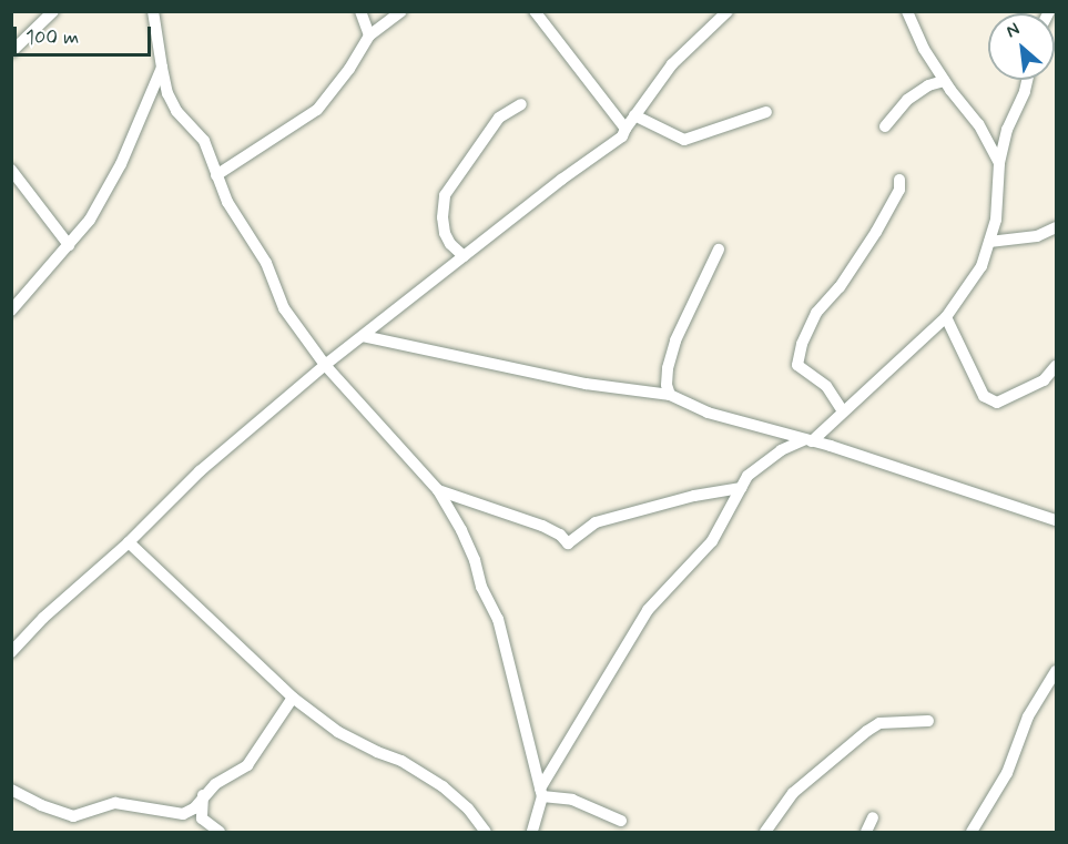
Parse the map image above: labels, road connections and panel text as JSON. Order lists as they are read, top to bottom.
{
  "scale_bar": "100 m",
  "north": "top left"
}
